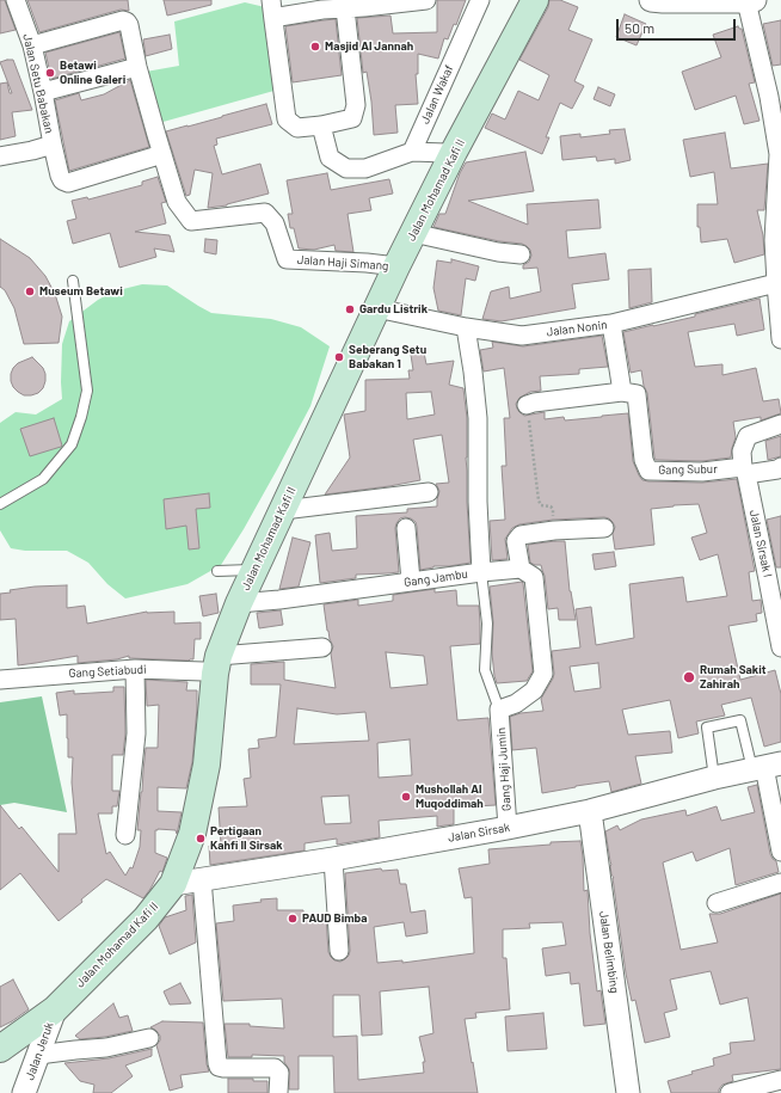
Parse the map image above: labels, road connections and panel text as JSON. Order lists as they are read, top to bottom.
{
  "streets": {
    "main road": ["Jalan Mohamad Kafi II"],
    "street": [
      "Jalan Setu Babakan",
      "Jalan Wakaf",
      "Jalan Haji Simang",
      "Jalan Nonin",
      "Gang Subur",
      "Jalan Sirsak I",
      "Gang Jambu",
      "Gang Setiabudi",
      "Gang Haji Jumin",
      "Jalan Sirsak",
      "Jalan Belimbing",
      "Jalan Jeruk"
    ]
  },
  "crossings": [
    ["Jalan Setu Babakan", "Jalan Haji Simang"],
    ["Jalan Mohamad Kafi II", "Jalan Haji Simang"],
    ["Jalan Mohamad Kafi II", "Jalan Nonin"],
    ["Jalan Mohamad Kafi II", "Gang Jambu"],
    ["Jalan Mohamad Kafi II", "Gang Setiabudi"],
    ["Jalan Mohamad Kafi II", "Jalan Sirsak"],
    ["Jalan Mohamad Kafi II", "Jalan Jeruk"],
    ["Gang Subur", "Jalan Sirsak I"],
    ["Gang Haji Jumin", "Jalan Sirsak"],
    ["Jalan Sirsak", "Jalan Belimbing"]
  ],
  "places": [
    "Masjid Al Jannah",
    "Betawi Online Galeri",
    "Museum Betawi",
    "Gardu Listrik",
    "Seberang Setu Babakan 1",
    "Rumah Sakit Zahirah",
    "Mushollah Al Muqoddimah",
    "Pertigaan Kahfi II Sirsak",
    "PAUD Bimba"
  ],
  "scale_bar": "50 m"
}
